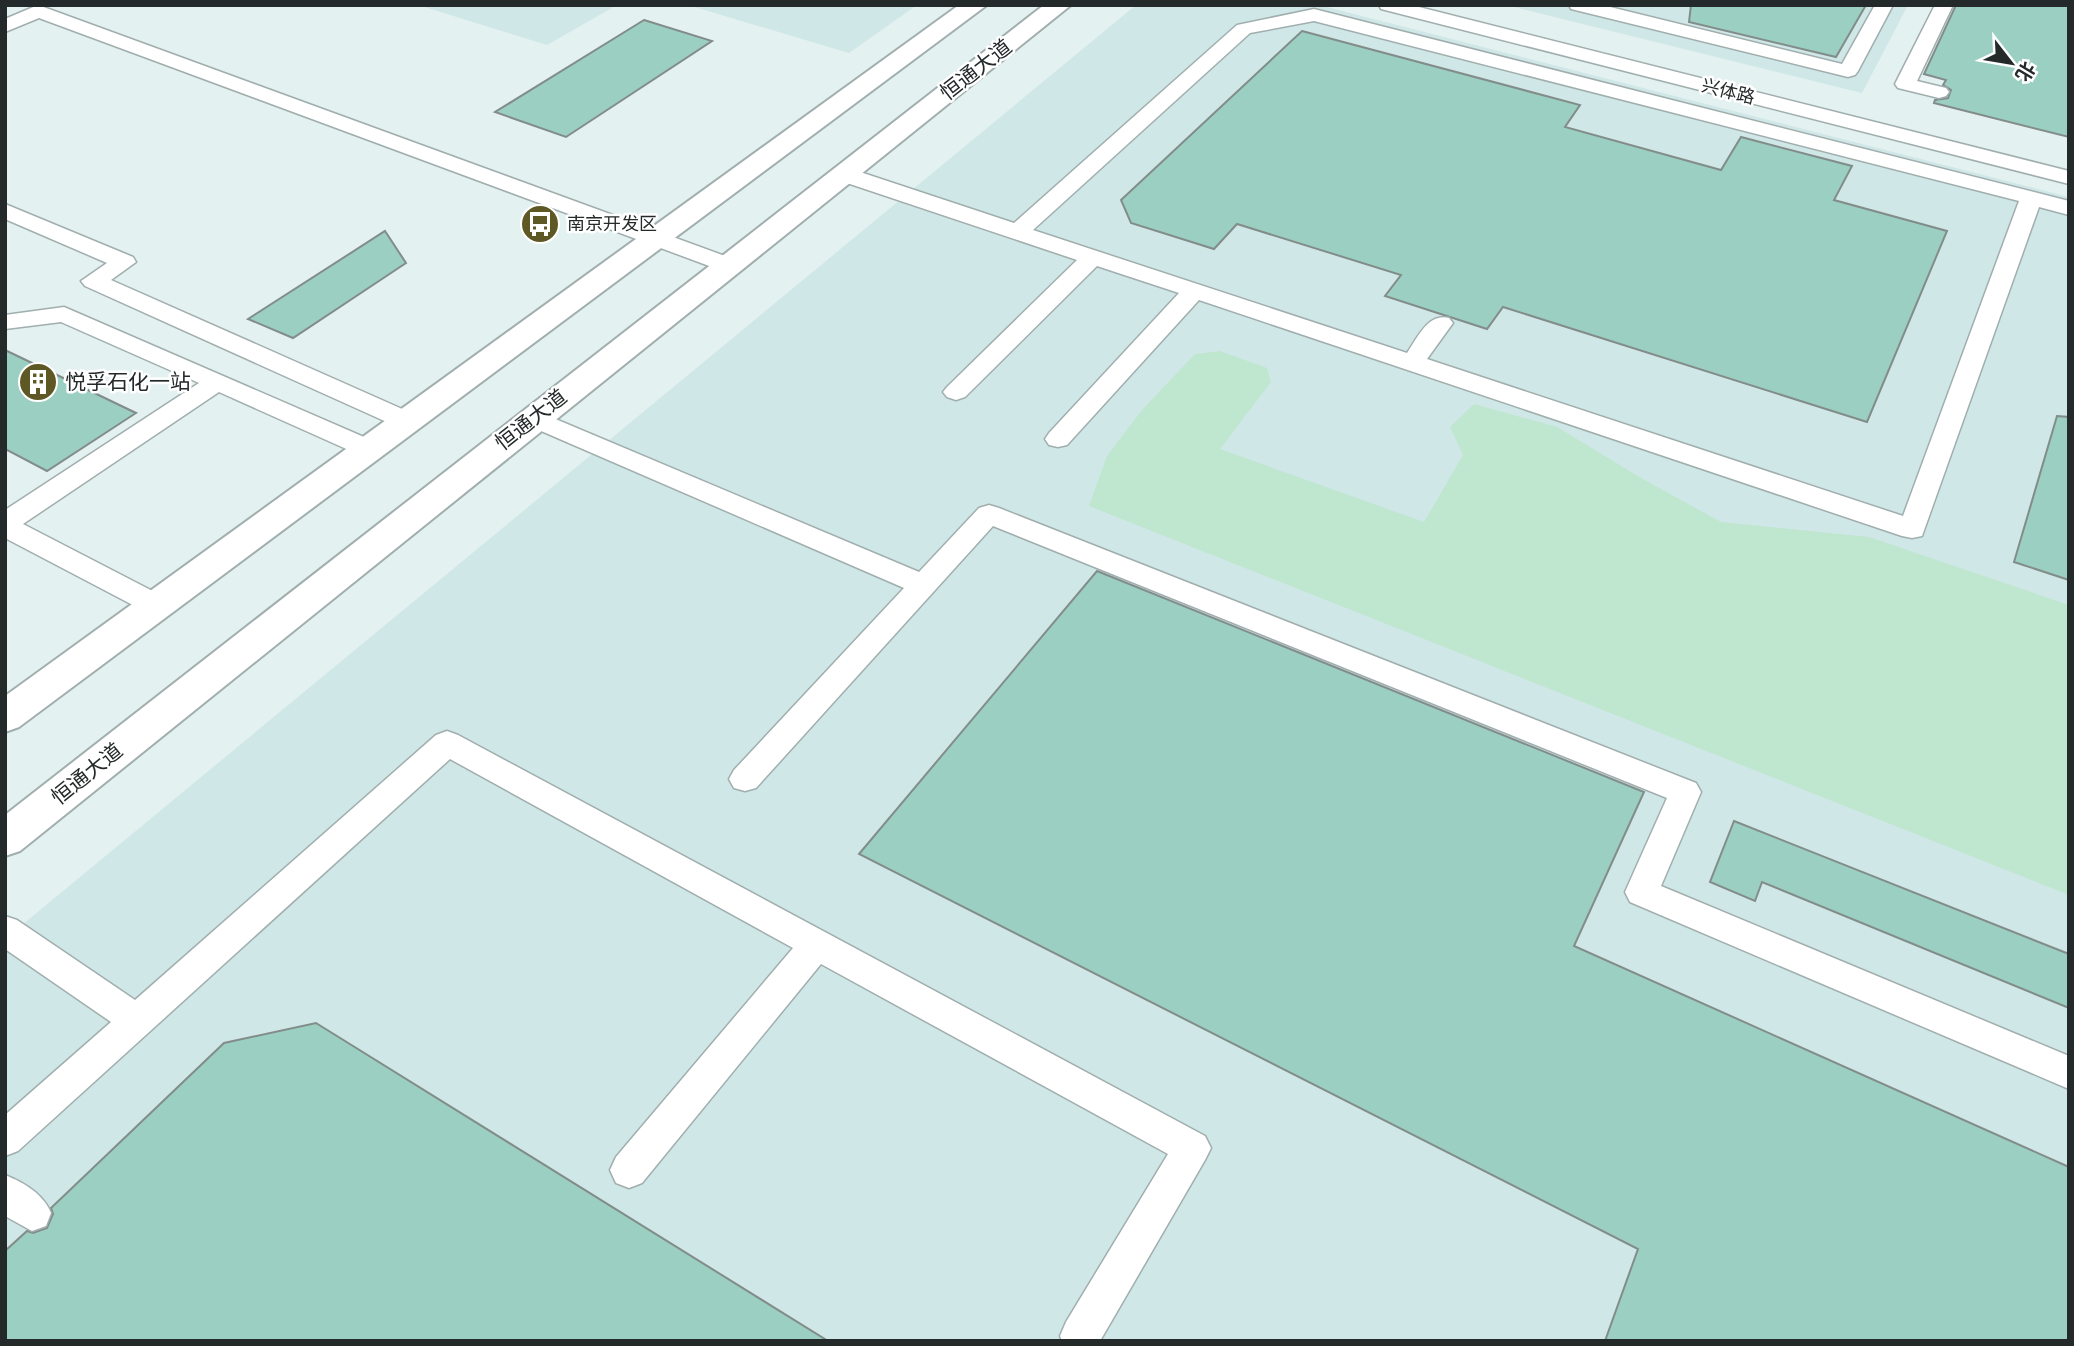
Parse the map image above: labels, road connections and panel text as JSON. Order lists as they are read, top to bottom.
{
  "streets": {
    "main road": ["恒通大道"],
    "lane": ["兴体路"]
  },
  "places": {
    "bus stop": ["南京开发区"],
    "building": ["悦孚石化一站"]
  },
  "north": "bottom right"
}
